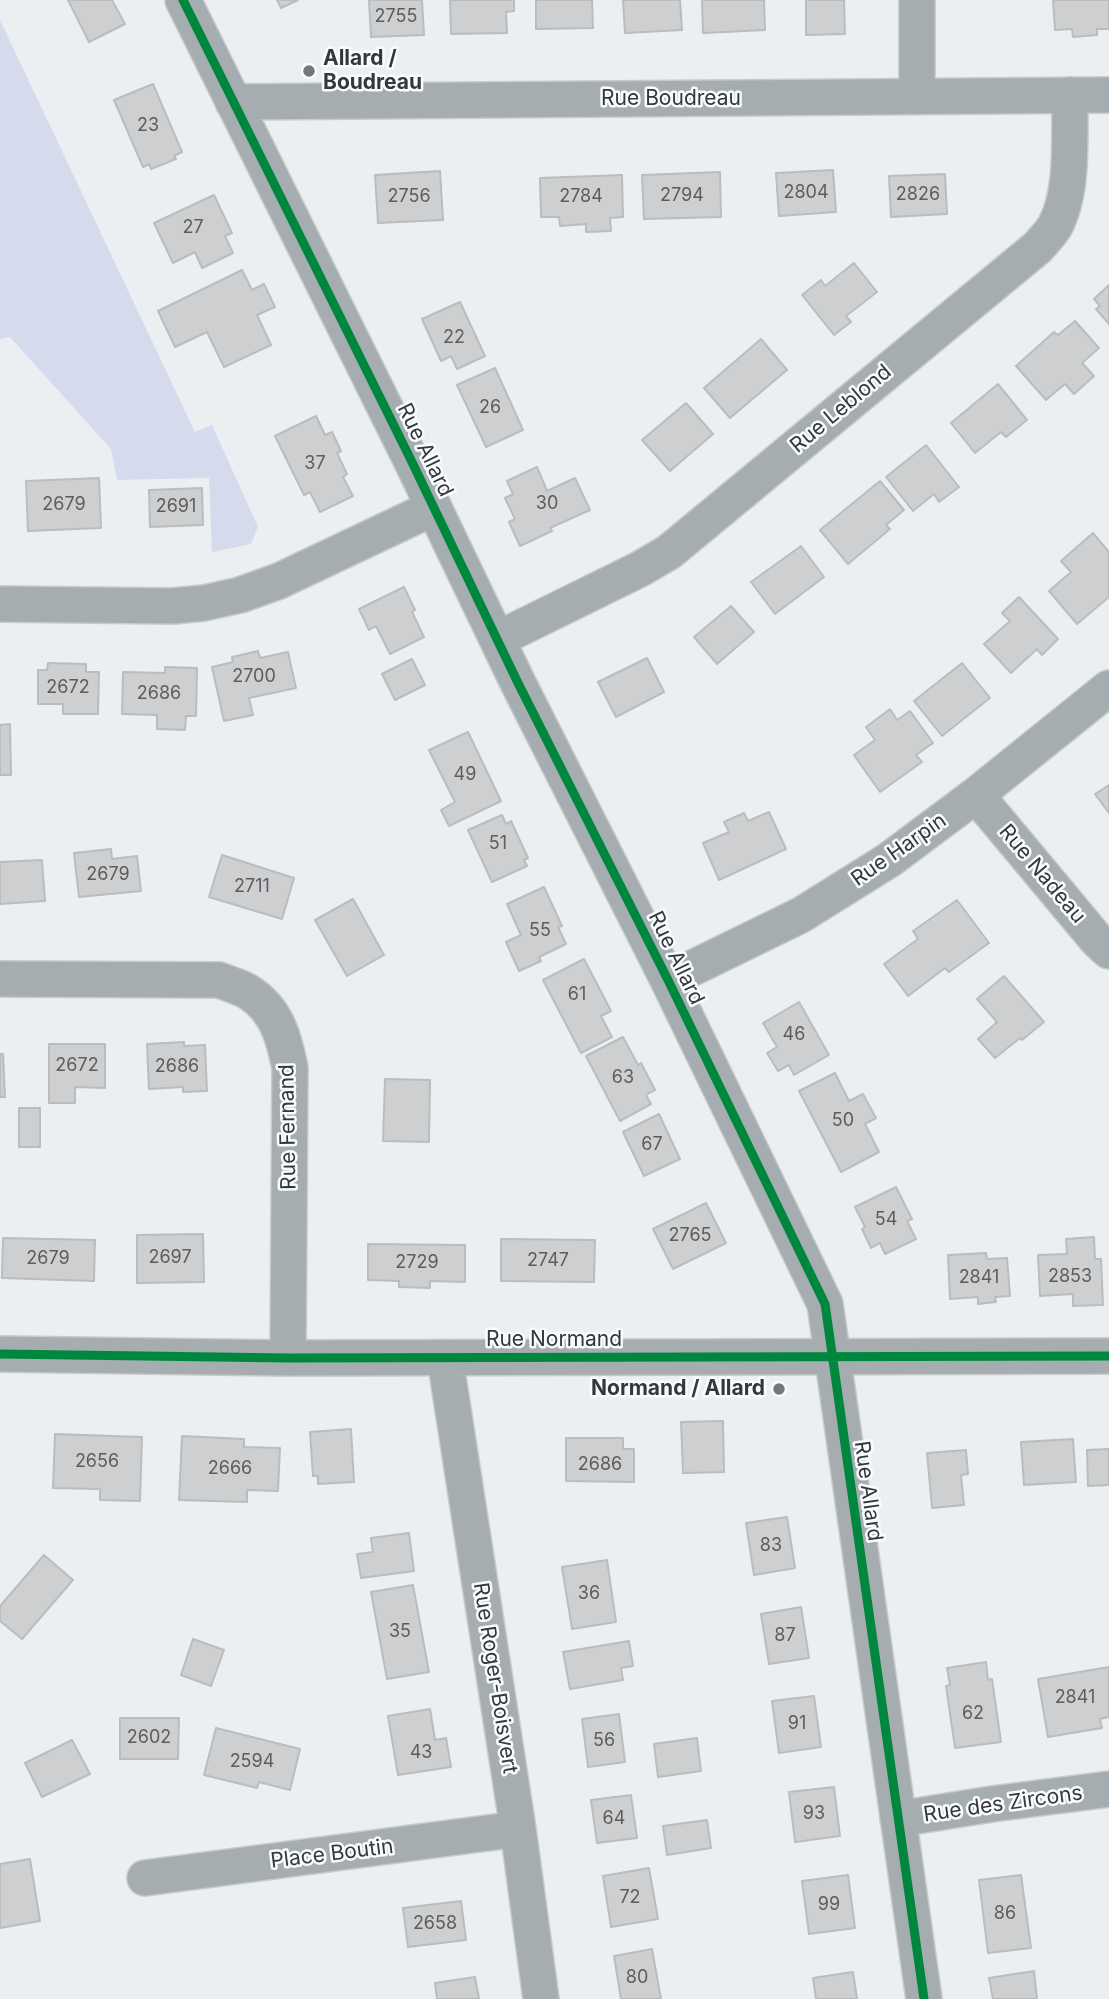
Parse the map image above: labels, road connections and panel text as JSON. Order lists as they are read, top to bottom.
{
  "streets": {
    "street": [
      "Rue Boudreau",
      "Rue Leblond",
      "Rue Allard",
      "Rue Harpin",
      "Rue Nadeau",
      "Rue Fernand",
      "Rue Normand",
      "Rue Roger-Boisvert",
      "Rue des Zircons",
      "Place Boutin"
    ]
  },
  "crossings": [
    ["Rue Boudreau", "Rue Leblond"],
    ["Rue Boudreau", "Rue Allard"],
    ["Rue Leblond", "Rue Allard"],
    ["Rue Allard", "Rue Harpin"],
    ["Rue Allard", "Rue Normand"],
    ["Rue Allard", "Rue des Zircons"],
    ["Rue Harpin", "Rue Nadeau"],
    ["Rue Fernand", "Rue Normand"],
    ["Rue Normand", "Rue Roger-Boisvert"],
    ["Rue Roger-Boisvert", "Place Boutin"]
  ],
  "places": ["Allard / Boudreau", "Normand / Allard"],
  "house_numbers": [
    "2755",
    "23",
    "2804",
    "2826",
    "2794",
    "2756",
    "2784",
    "27",
    "22",
    "26",
    "37",
    "30",
    "2679",
    "2691",
    "2700",
    "2672",
    "2686",
    "49",
    "51",
    "2679",
    "2711",
    "55",
    "61",
    "46",
    "2672",
    "2686",
    "63",
    "50",
    "67",
    "54",
    "2765",
    "2697",
    "2679",
    "2747",
    "2729",
    "2853",
    "2841",
    "2656",
    "2686",
    "2666",
    "83",
    "36",
    "35",
    "87",
    "2841",
    "62",
    "91",
    "2602",
    "56",
    "43",
    "2594",
    "93",
    "64",
    "72",
    "99",
    "86",
    "2658",
    "80"
  ]
}
